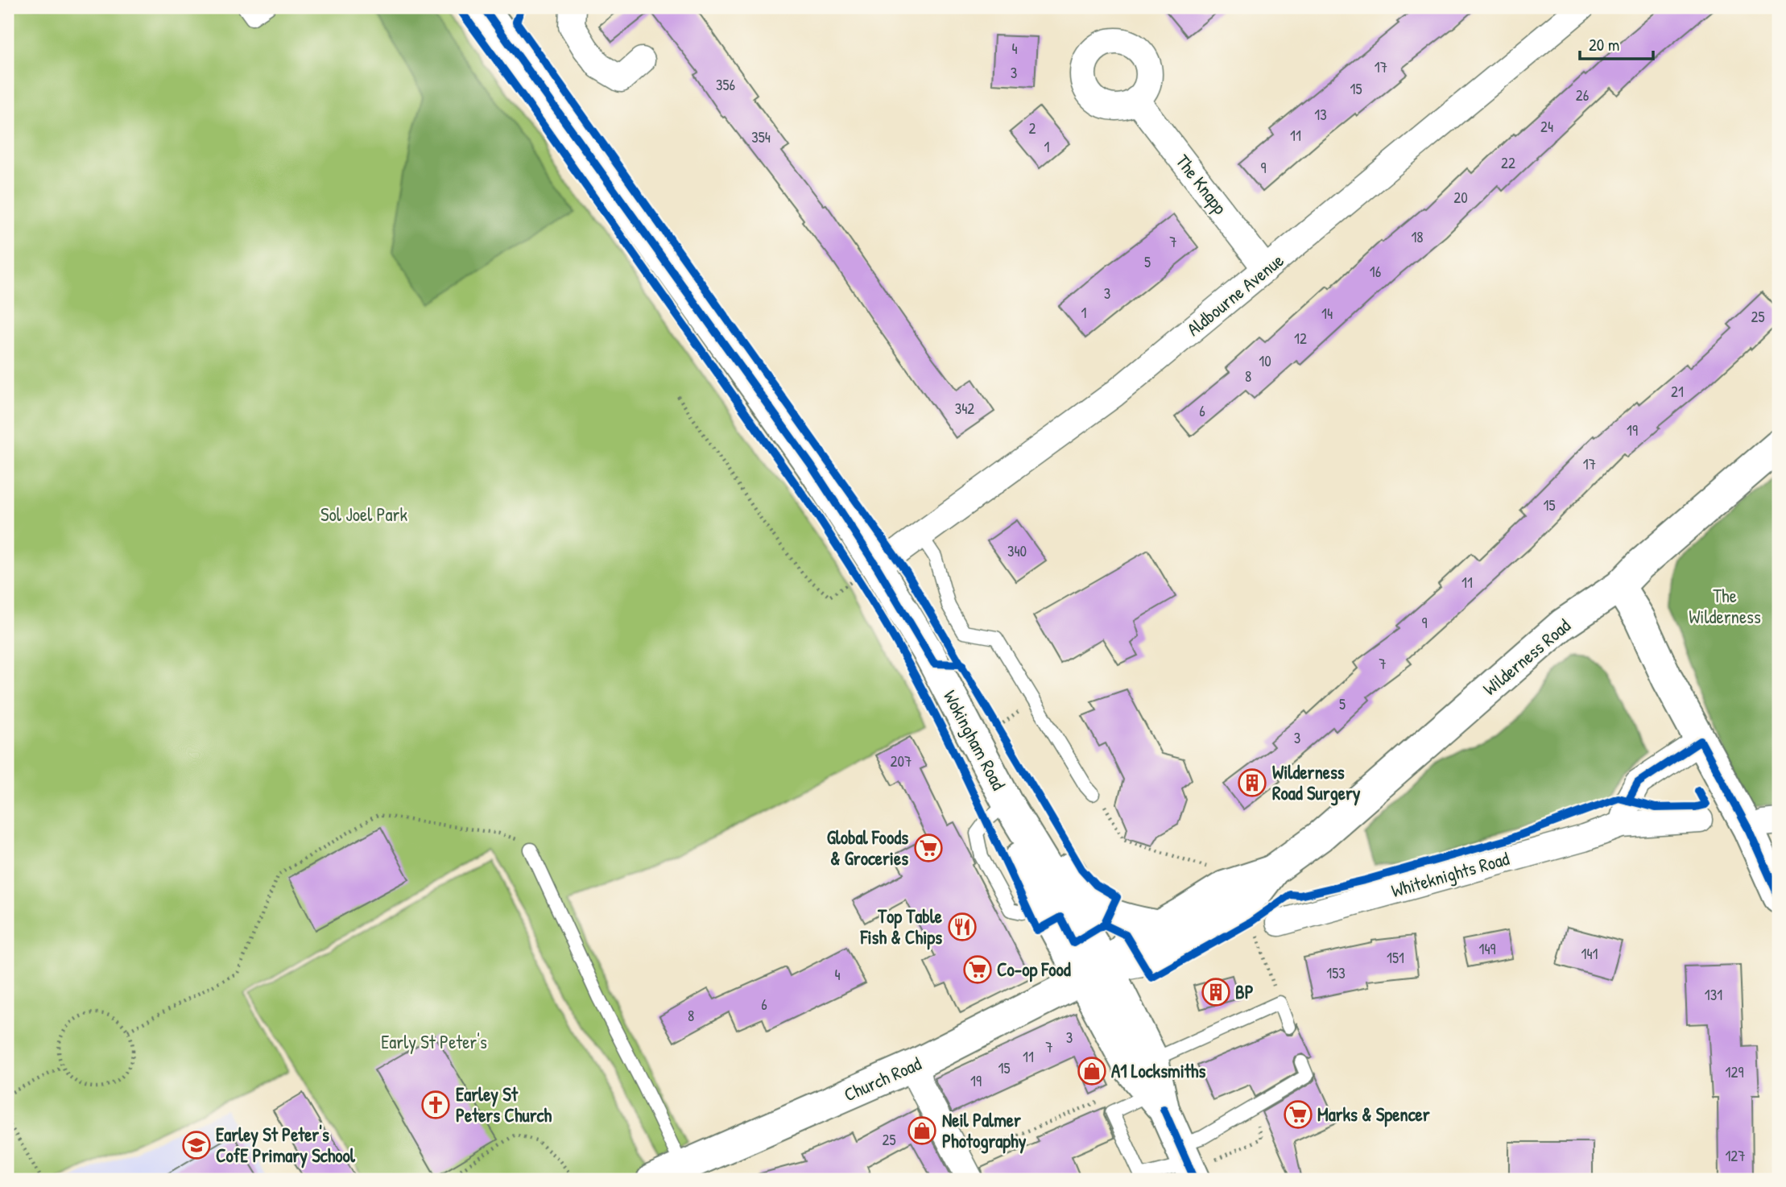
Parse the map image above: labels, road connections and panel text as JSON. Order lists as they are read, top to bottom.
{
  "streets": {
    "main road": ["Wilderness Road", "Wokingham Road", "Church Road"],
    "street": ["The Knapp", "Aldbourne Avenue", "Whiteknights Road"]
  },
  "crossings": [
    ["The Knapp", "Aldbourne Avenue"],
    ["Aldbourne Avenue", "Wokingham Road"],
    ["Wilderness Road", "Wokingham Road"],
    ["Wilderness Road", "Church Road"],
    ["Wokingham Road", "Church Road"]
  ],
  "parks": ["Sol Joel Park", "The Wilderness", "Early St Peter's"],
  "places": {
    "building": ["Wilderness Road Surgery", "BP"],
    "supermarket": ["Global Foods & Groceries", "Co-op Food", "Marks & Spencer"],
    "restaurant": ["Top Table Fish & Chips"],
    "shop": ["A1 Locksmiths", "Neil Palmer Photography"],
    "church": ["Earley St Peters Church"],
    "school or university": ["Earley St Peter's CofE Primary School"]
  },
  "house_numbers": [
    "4",
    "17",
    "3",
    "356",
    "15",
    "26",
    "13",
    "24",
    "2",
    "11",
    "354",
    "1",
    "22",
    "9",
    "20",
    "18",
    "7",
    "5",
    "16",
    "3",
    "1",
    "14",
    "25",
    "12",
    "10",
    "8",
    "21",
    "342",
    "6",
    "19",
    "17",
    "15",
    "340",
    "11",
    "9",
    "7",
    "5",
    "3",
    "207",
    "149",
    "141",
    "151",
    "153",
    "4",
    "131",
    "6",
    "8",
    "3",
    "7",
    "11",
    "15",
    "129",
    "19",
    "25",
    "127"
  ],
  "scale_bar": "20 m"
}
